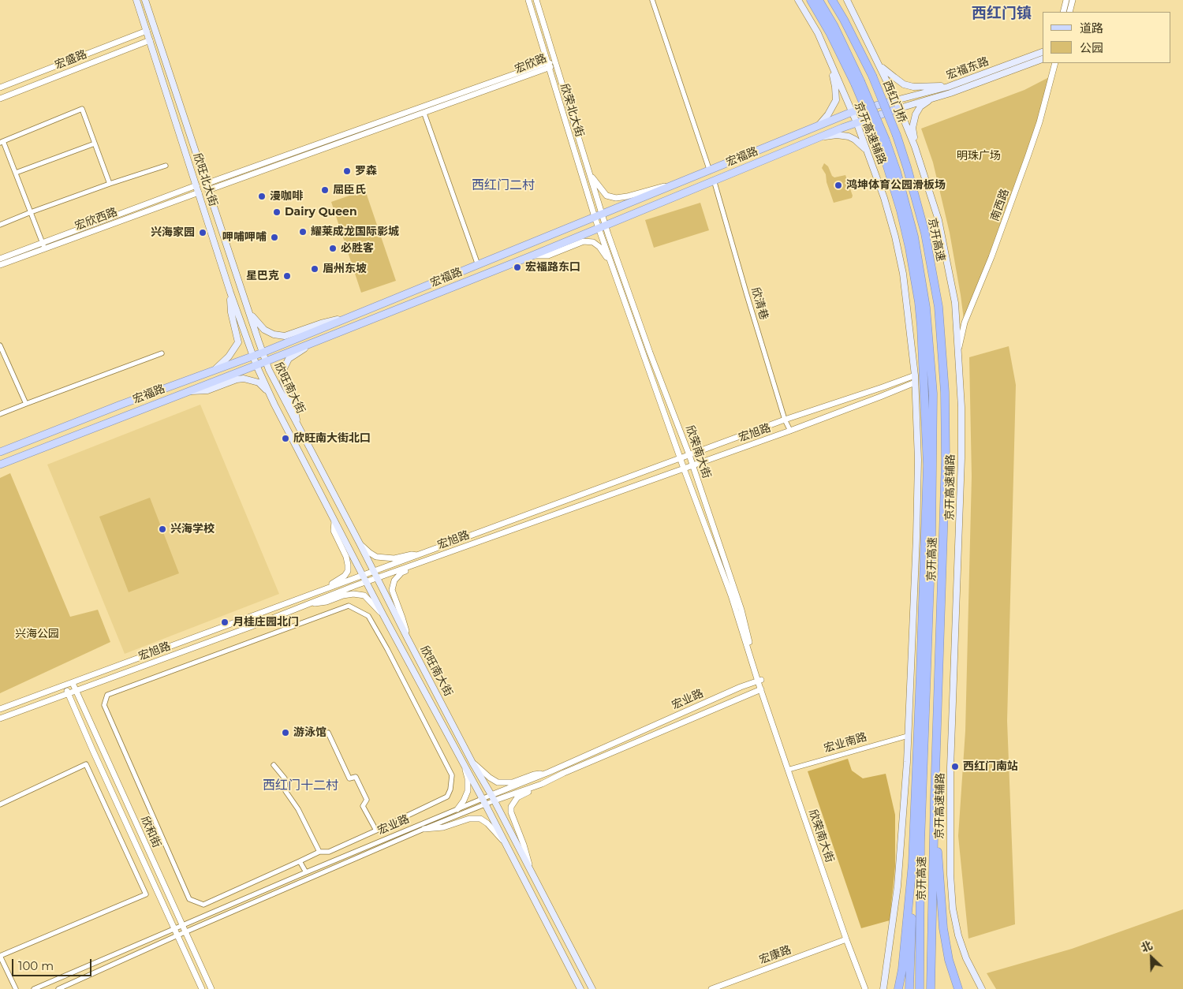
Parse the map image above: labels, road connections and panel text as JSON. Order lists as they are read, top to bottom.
{
  "streets": {
    "highway": ["西红门桥", "京开高速"],
    "main road": [
      "宏福东路",
      "京开高速辅路",
      "宏福路",
      "欣旺北大街",
      "欣旺南大街"
    ],
    "street": [
      "宏盛路",
      "宏欣路",
      "欣荣北大街",
      "南西路",
      "宏欣西路",
      "欣清巷",
      "宏旭路",
      "欣荣南大街",
      "宏业路",
      "宏业南路",
      "欣和街",
      "宏康路"
    ]
  },
  "crossings": [
    ["宏盛路", "欣旺北大街"],
    ["宏欣路", "欣荣北大街"],
    ["宏欣路", "欣旺北大街"],
    ["宏福东路", "京开高速辅路"],
    ["宏福东路", "宏福路"],
    ["西红门桥", "京开高速"],
    ["欣荣北大街", "宏福路"],
    ["欣荣北大街", "欣荣南大街"],
    ["京开高速辅路", "宏福路"],
    ["京开高速辅路", "南西路"],
    ["京开高速辅路", "宏旭路"],
    ["京开高速辅路", "宏业南路"],
    ["宏福路", "欣旺北大街"],
    ["宏福路", "欣清巷"],
    ["宏福路", "欣旺南大街"],
    ["宏福路", "欣荣南大街"],
    ["欣旺北大街", "宏欣西路"],
    ["欣旺北大街", "欣旺南大街"],
    ["欣清巷", "宏旭路"],
    ["欣旺南大街", "宏旭路"],
    ["欣旺南大街", "宏业路"],
    ["宏旭路", "欣荣南大街"],
    ["宏旭路", "欣和街"],
    ["欣荣南大街", "宏业路"],
    ["欣荣南大街", "宏业南路"],
    ["欣荣南大街", "宏康路"],
    ["宏业路", "欣和街"]
  ],
  "districts": ["西红门镇", "西红门二村", "西红门十二村"],
  "parks": ["明珠广场", "兴海公园"],
  "places": [
    "罗森",
    "鸿坤体育公园滑板场",
    "屈臣氏",
    "漫咖啡",
    "Dairy Queen",
    "耀莱成龙国际影城",
    "兴海家园",
    "呷哺呷哺",
    "必胜客",
    "宏福路东口",
    "眉州东坡",
    "星巴克",
    "欣旺南大街北口",
    "兴海学校",
    "月桂庄园北门",
    "游泳馆",
    "西红门南站"
  ],
  "legend": ["道路", "公园"],
  "scale_bar": "100 m",
  "north": "top left"
}
